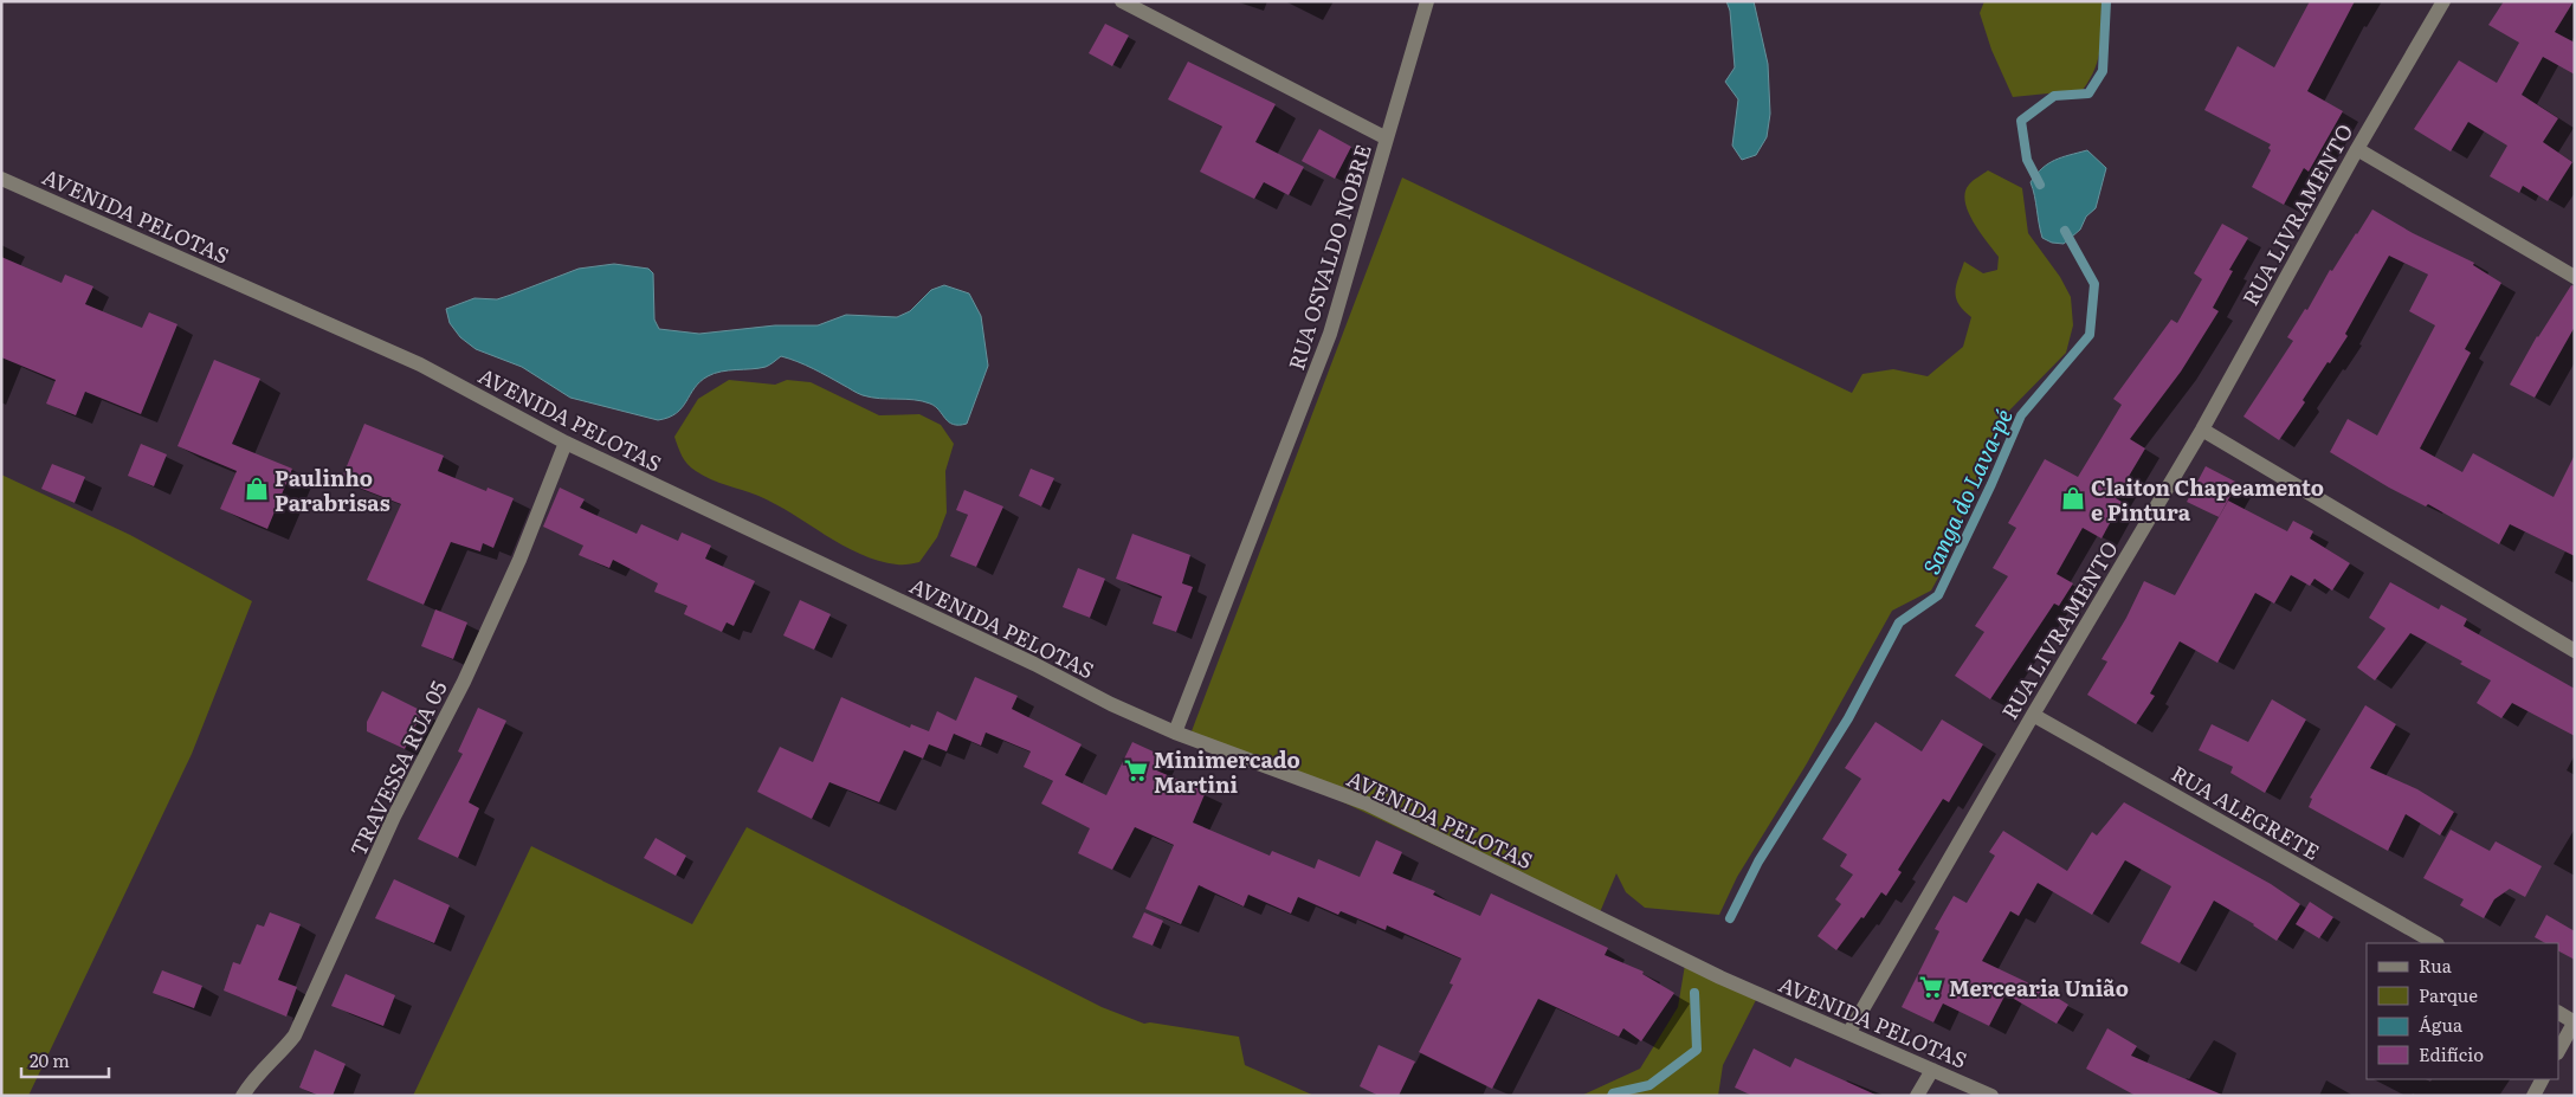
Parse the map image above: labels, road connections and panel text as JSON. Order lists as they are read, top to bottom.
{
  "streets": {
    "street": [
      "RUA LIVRAMENTO",
      "AVENIDA PELOTAS",
      "RUA OSVALDO NOBRE",
      "TRAVESSA RUA 05",
      "RUA ALEGRETE"
    ]
  },
  "crossings": [
    ["RUA LIVRAMENTO", "AVENIDA PELOTAS"],
    ["RUA LIVRAMENTO", "RUA ALEGRETE"],
    ["AVENIDA PELOTAS", "RUA OSVALDO NOBRE"],
    ["AVENIDA PELOTAS", "TRAVESSA RUA 05"]
  ],
  "water": ["Sanga do Lava-pé"],
  "places": {
    "shop": ["Paulinho Parabrisas", "Claiton Chapeamento e Pintura"],
    "supermarket": ["Minimercado Martini", "Mercearia União"]
  },
  "legend": [
    "Rua",
    "Parque",
    "Água",
    "Edifício"
  ],
  "scale_bar": "20 m"
}
